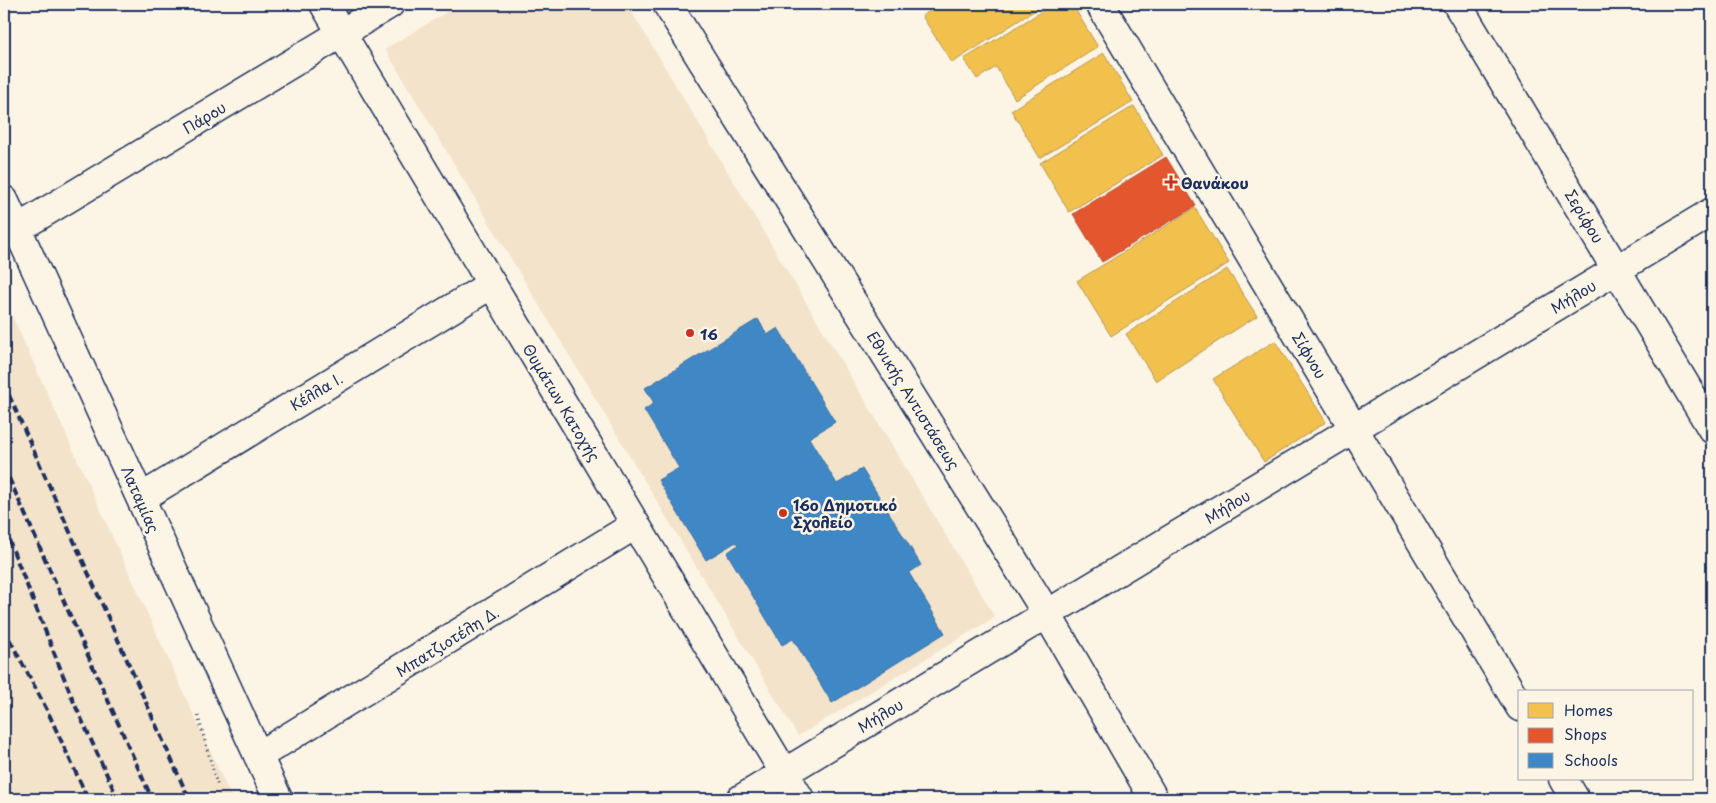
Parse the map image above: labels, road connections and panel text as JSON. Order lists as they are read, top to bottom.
{
  "streets": {
    "street": [
      "Πάρου",
      "Σερίφου",
      "Μήλου",
      "Σίφνου",
      "Κέλλα Ι.",
      "Εθνικής Αντιστάσεως",
      "Θυμάτων Κατοχής",
      "Λαταμίας",
      "Μπατζιοτέλη Δ."
    ]
  },
  "crossings": [
    ["Πάρου", "Θυμάτων Κατοχής"],
    ["Πάρου", "Λαταμίας"],
    ["Σερίφου", "Μήλου"],
    ["Μήλου", "Σίφνου"],
    ["Μήλου", "Εθνικής Αντιστάσεως"],
    ["Μήλου", "Θυμάτων Κατοχής"],
    ["Κέλλα Ι.", "Θυμάτων Κατοχής"],
    ["Κέλλα Ι.", "Λαταμίας"],
    ["Θυμάτων Κατοχής", "Μπατζιοτέλη Δ."],
    ["Λαταμίας", "Μπατζιοτέλη Δ."]
  ],
  "places": {
    "health": ["Θανάκου"],
    "other": ["16", "16o Δημοτικό Σχολείο"]
  },
  "legend": ["Homes", "Shops", "Schools"]
}
